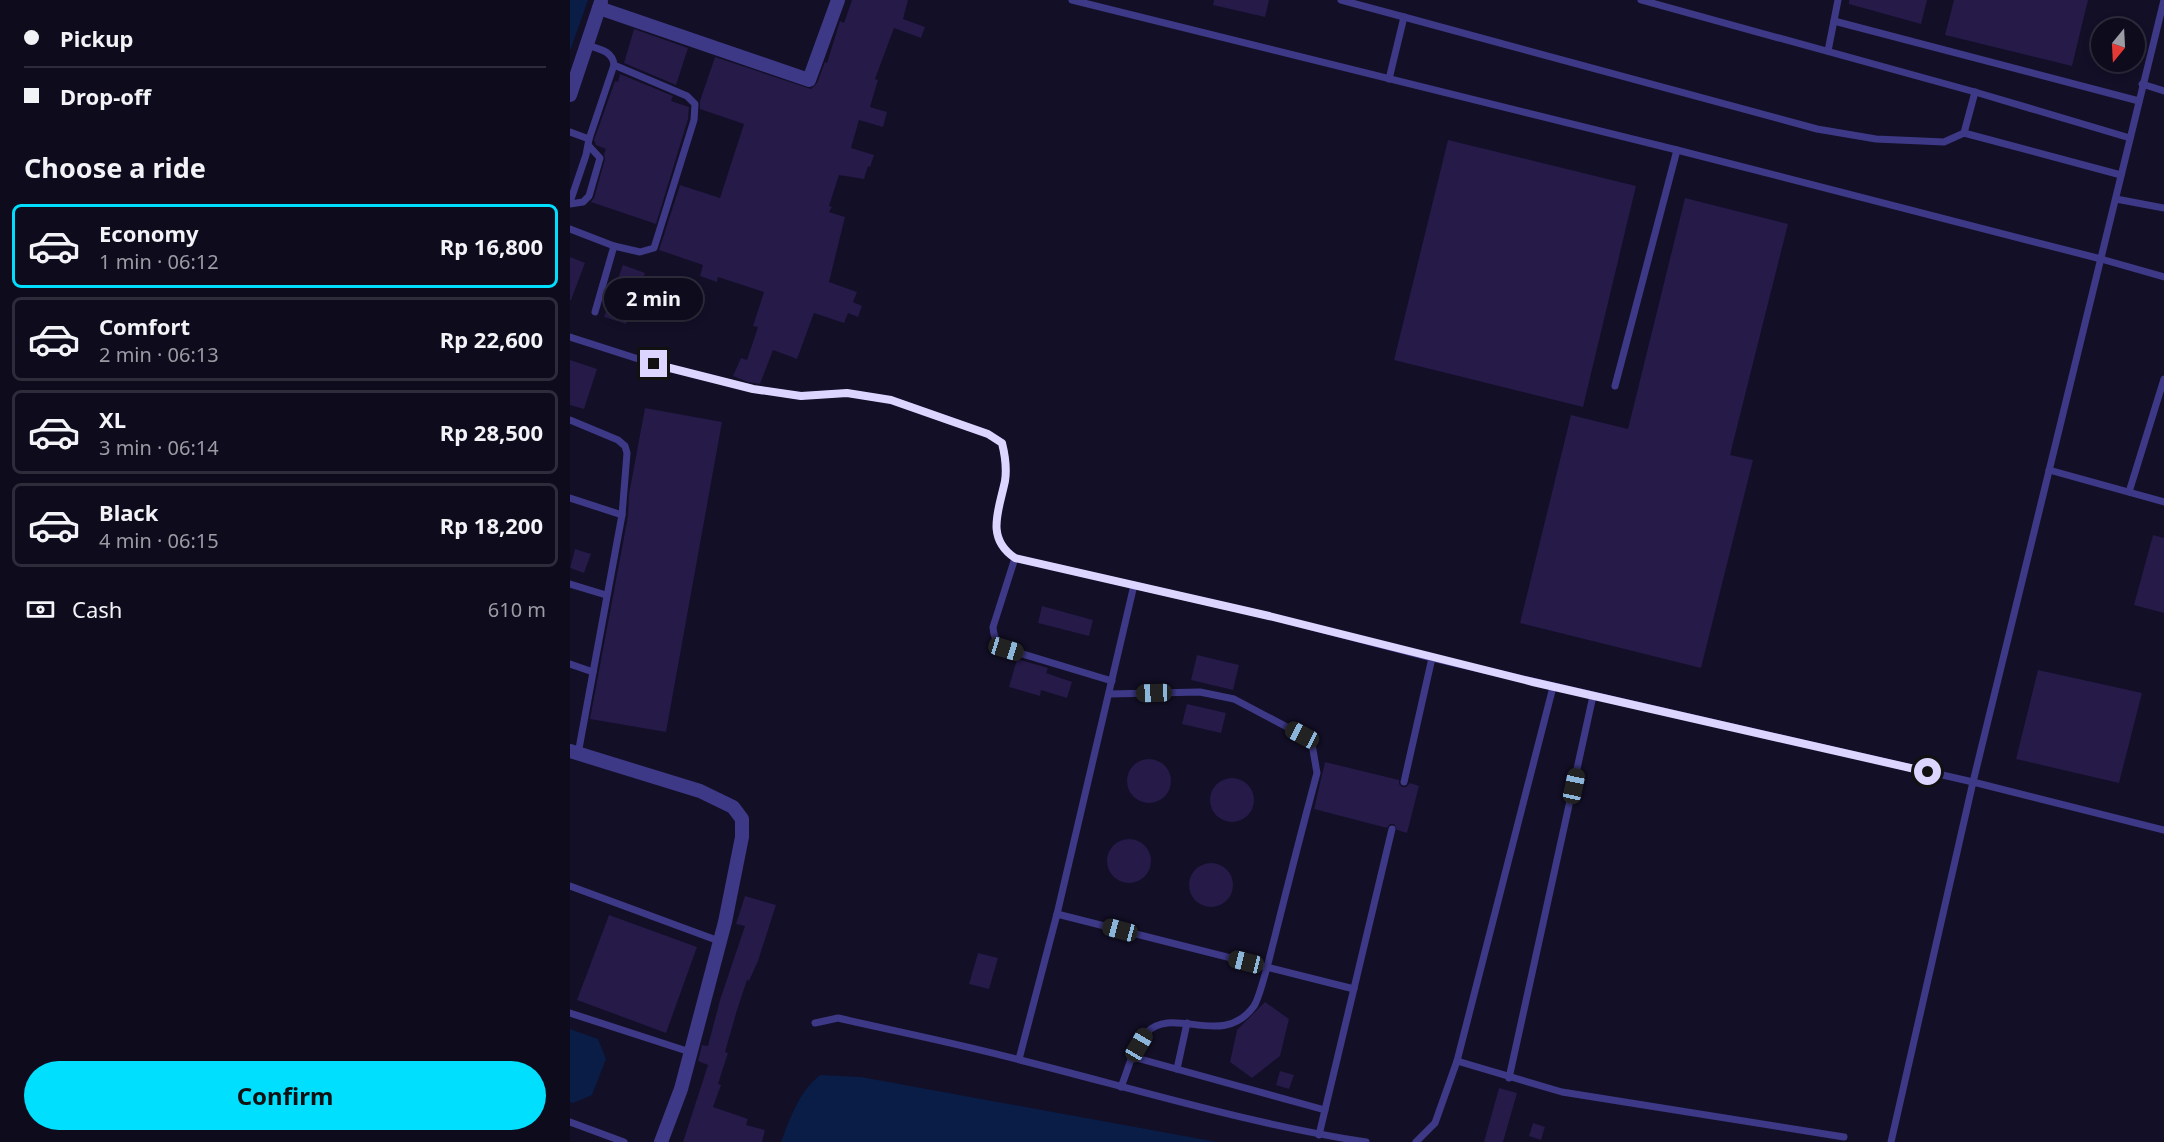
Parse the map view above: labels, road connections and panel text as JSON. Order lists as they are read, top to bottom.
{
  "north": "bottom",
  "page": {
    "banner": ["Pickup", "Drop-off"],
    "heading": "Choose a ride",
    "list": [
      {
        "name": "Economy",
        "note": "1 min · 06:12",
        "value": "Rp 16,800"
      },
      {
        "name": "Comfort",
        "note": "2 min · 06:13",
        "value": "Rp 22,600"
      },
      {
        "name": "XL",
        "note": "3 min · 06:14",
        "value": "Rp 28,500"
      },
      {
        "name": "Black",
        "note": "4 min · 06:15",
        "value": "Rp 18,200"
      }
    ],
    "bubble": "2 min",
    "pay": ["Cash", "610 m"],
    "buttons": "Confirm"
  }
}
